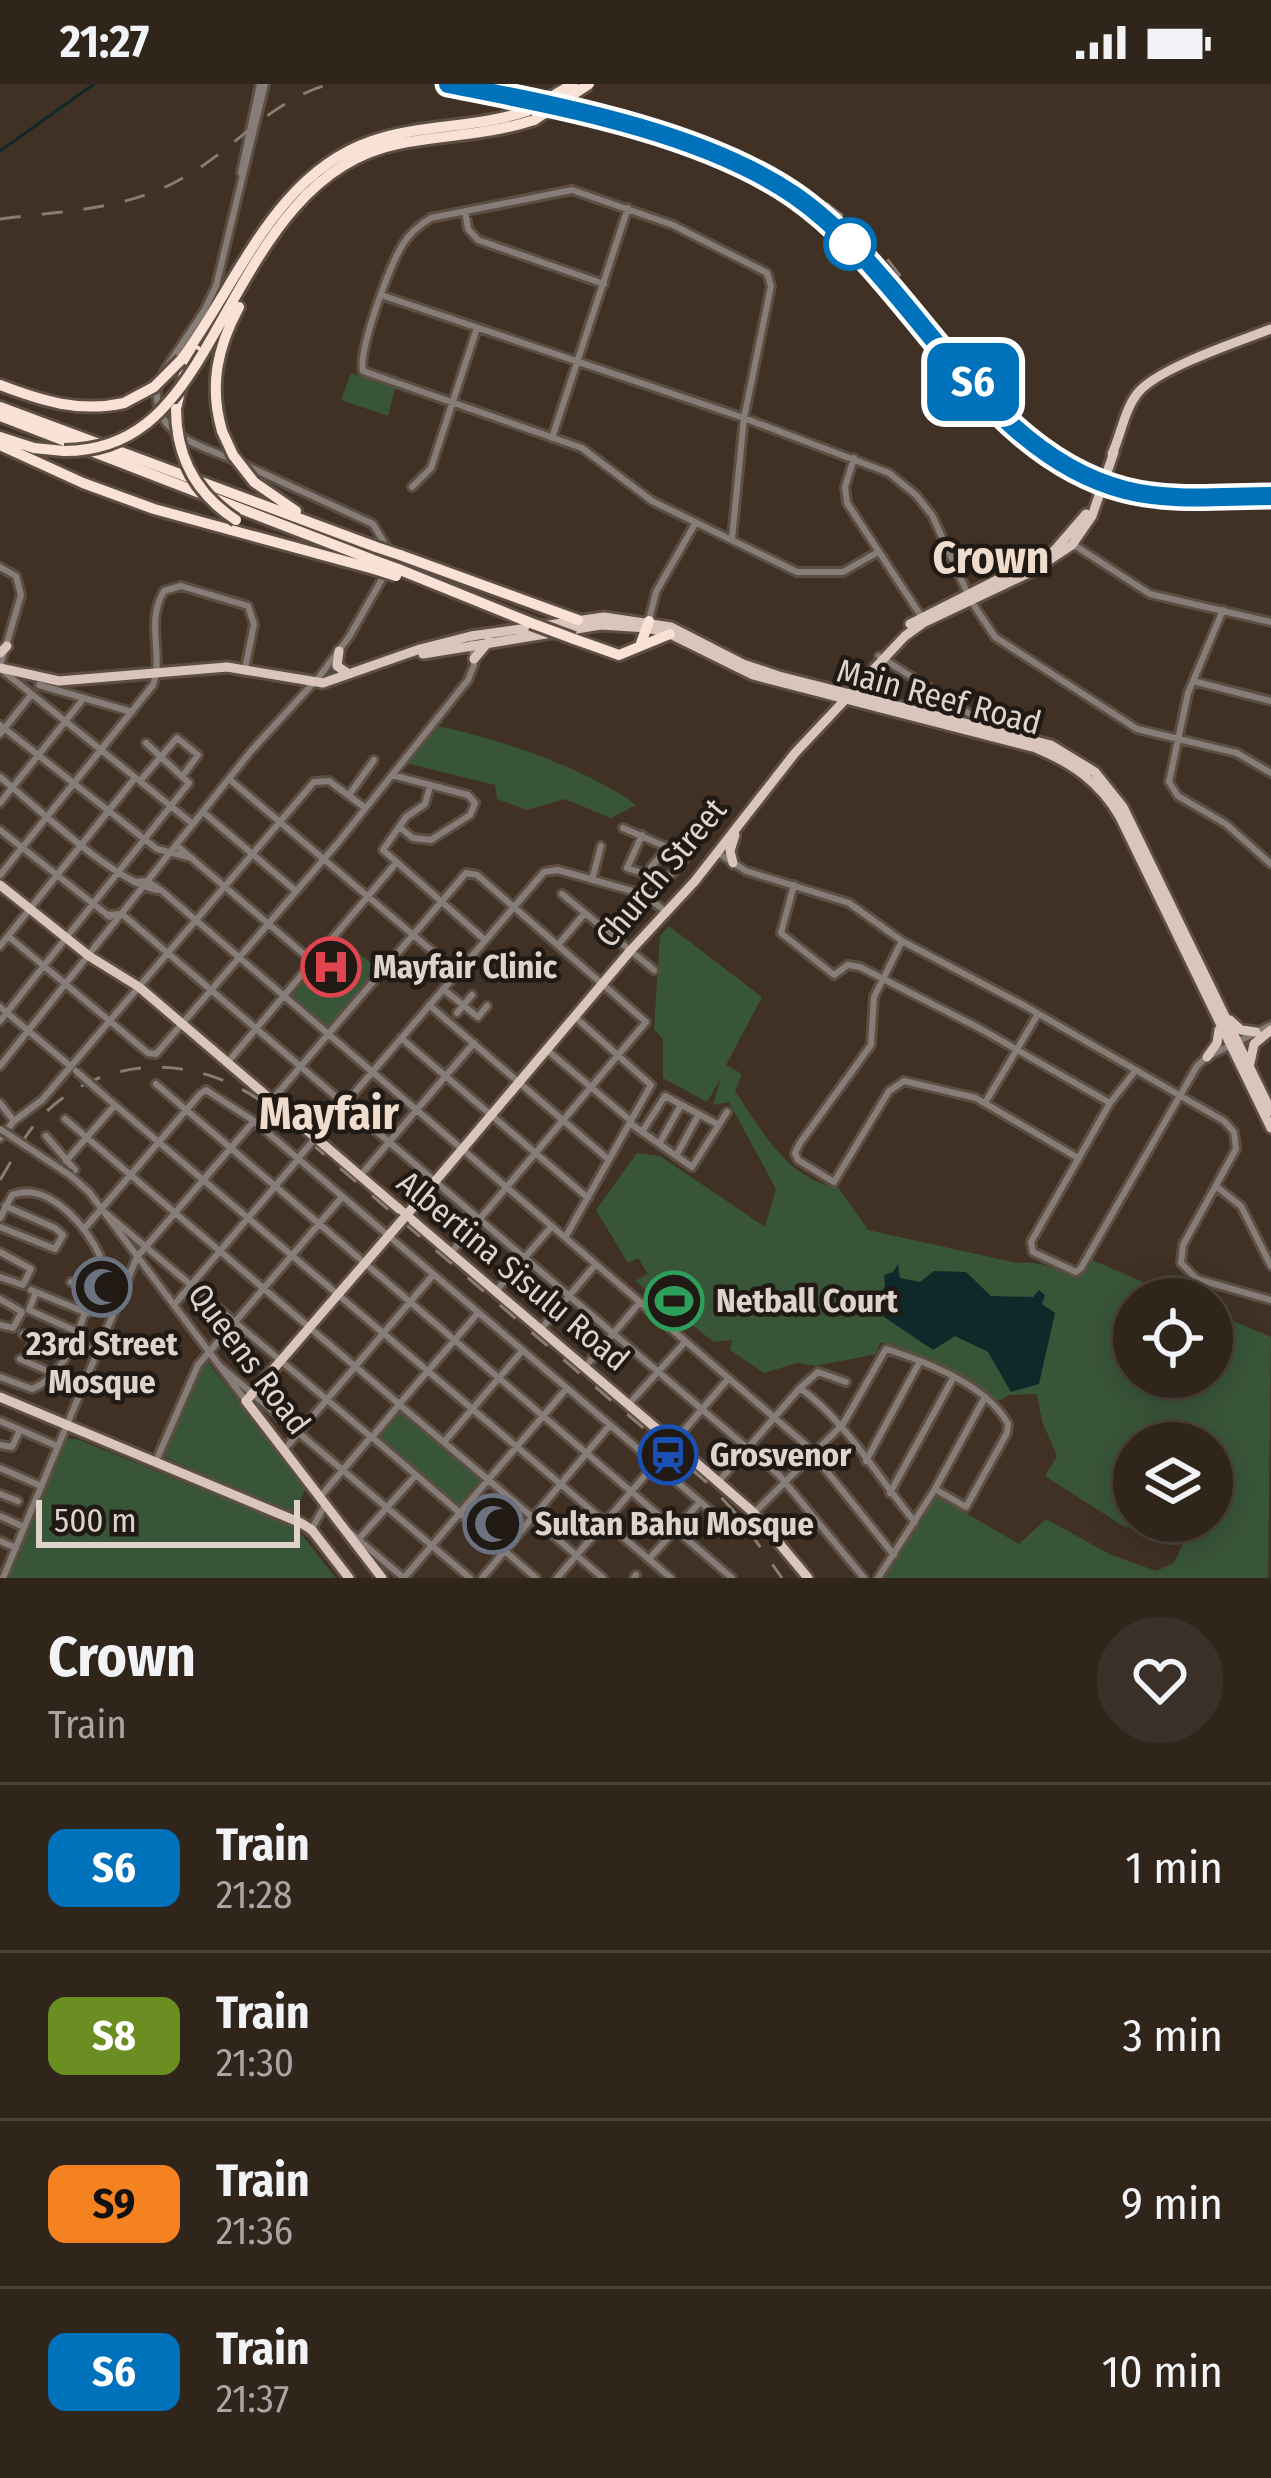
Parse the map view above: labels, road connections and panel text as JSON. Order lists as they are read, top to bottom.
{
  "streets": {
    "main road": [
      "Main Reef Road",
      "Church Street",
      "Albertina Sisulu Road",
      "Queens Road"
    ]
  },
  "crossings": [
    ["Main Reef Road", "Church Street"],
    ["Church Street", "Albertina Sisulu Road"],
    ["Church Street", "Queens Road"]
  ],
  "districts": ["Crown", "Mayfair"],
  "places": {
    "hospital": ["Mayfair Clinic"],
    "mosque": ["23rd Street Mosque", "Sultan Bahu Mosque"],
    "sports": ["Netball Court"],
    "station": ["Grosvenor"]
  },
  "scale_bar": "500 m",
  "page": {
    "status": "21:27",
    "on_map": "S6",
    "scale": "500 m",
    "heading": ["Crown", "Train"],
    "list": [
      {
        "mark": "S6",
        "name": "Train",
        "note": "21:28",
        "value": "1 min"
      },
      {
        "mark": "S8",
        "name": "Train",
        "note": "21:30",
        "value": "3 min"
      },
      {
        "mark": "S9",
        "name": "Train",
        "note": "21:36",
        "value": "9 min"
      },
      {
        "mark": "S6",
        "name": "Train",
        "note": "21:37",
        "value": "10 min"
      }
    ]
  }
}
